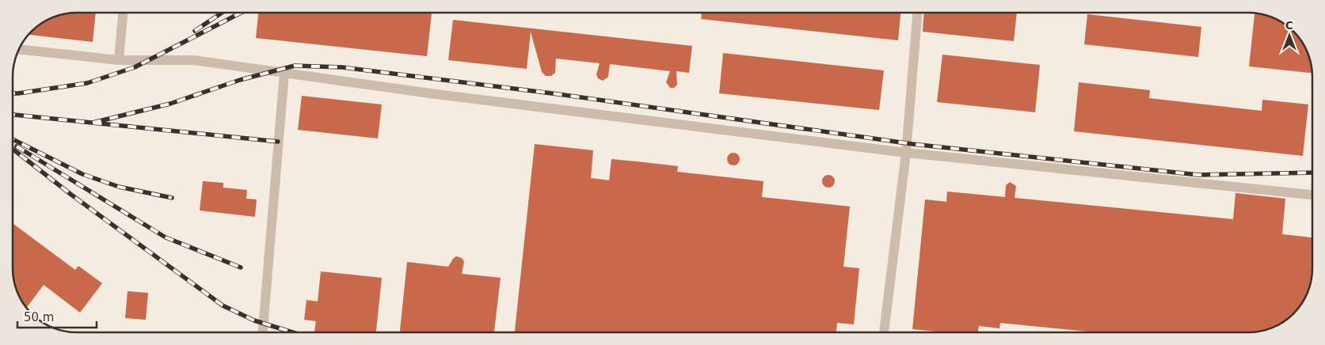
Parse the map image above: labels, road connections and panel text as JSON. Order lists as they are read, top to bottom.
{
  "scale_bar": "50 m",
  "north": "top"
}
